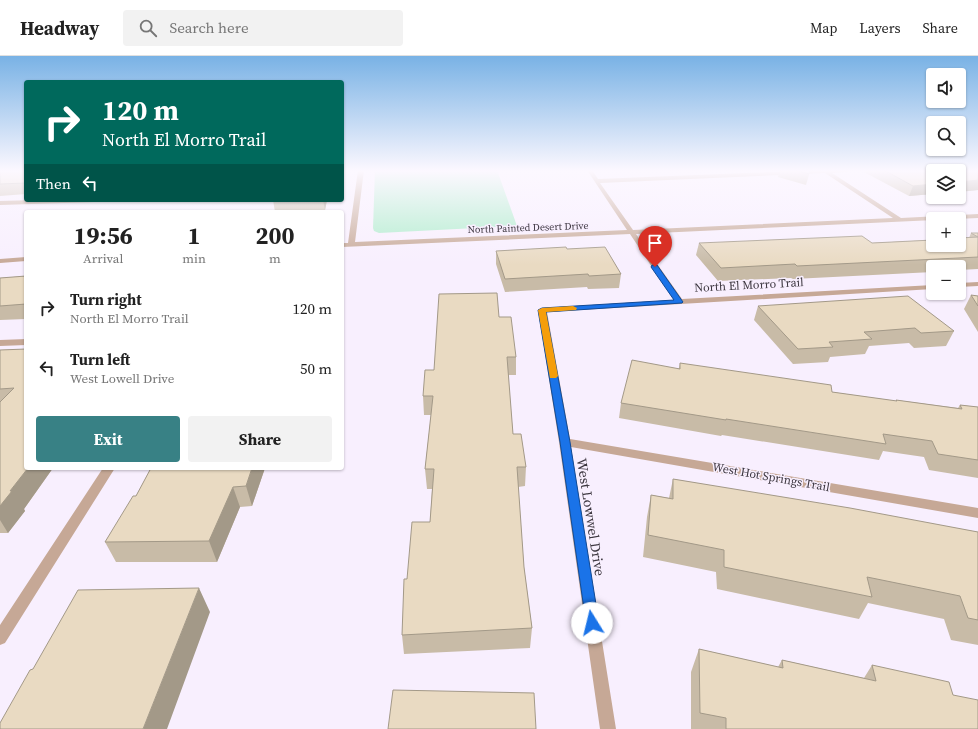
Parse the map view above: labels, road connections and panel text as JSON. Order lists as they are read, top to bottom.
{
  "streets": {
    "street": [
      "North Painted Desert Drive",
      "North El Morro Trail",
      "West Hot Springs Trail",
      "West Lowwel Drive"
    ]
  },
  "crossings": [
    ["North El Morro Trail", "West Lowwel Drive"],
    ["West Hot Springs Trail", "West Lowwel Drive"]
  ],
  "page": {
    "header": "Headway",
    "search": "Search here",
    "nav": ["Map", "Layers", "Share"],
    "map_buttons": ["+", "−"],
    "turn": ["120 m", "North El Morro Trail"],
    "then": "Then",
    "eta": [
      "19:56",
      "Arrival",
      "1",
      "min",
      "200",
      "m"
    ],
    "list": [
      {
        "name": "Turn right",
        "note": "North El Morro Trail",
        "value": "120 m"
      },
      {
        "name": "Turn left",
        "note": "West Lowell Drive",
        "value": "50 m"
      }
    ],
    "buttons": ["Exit", "Share"]
  }
}
